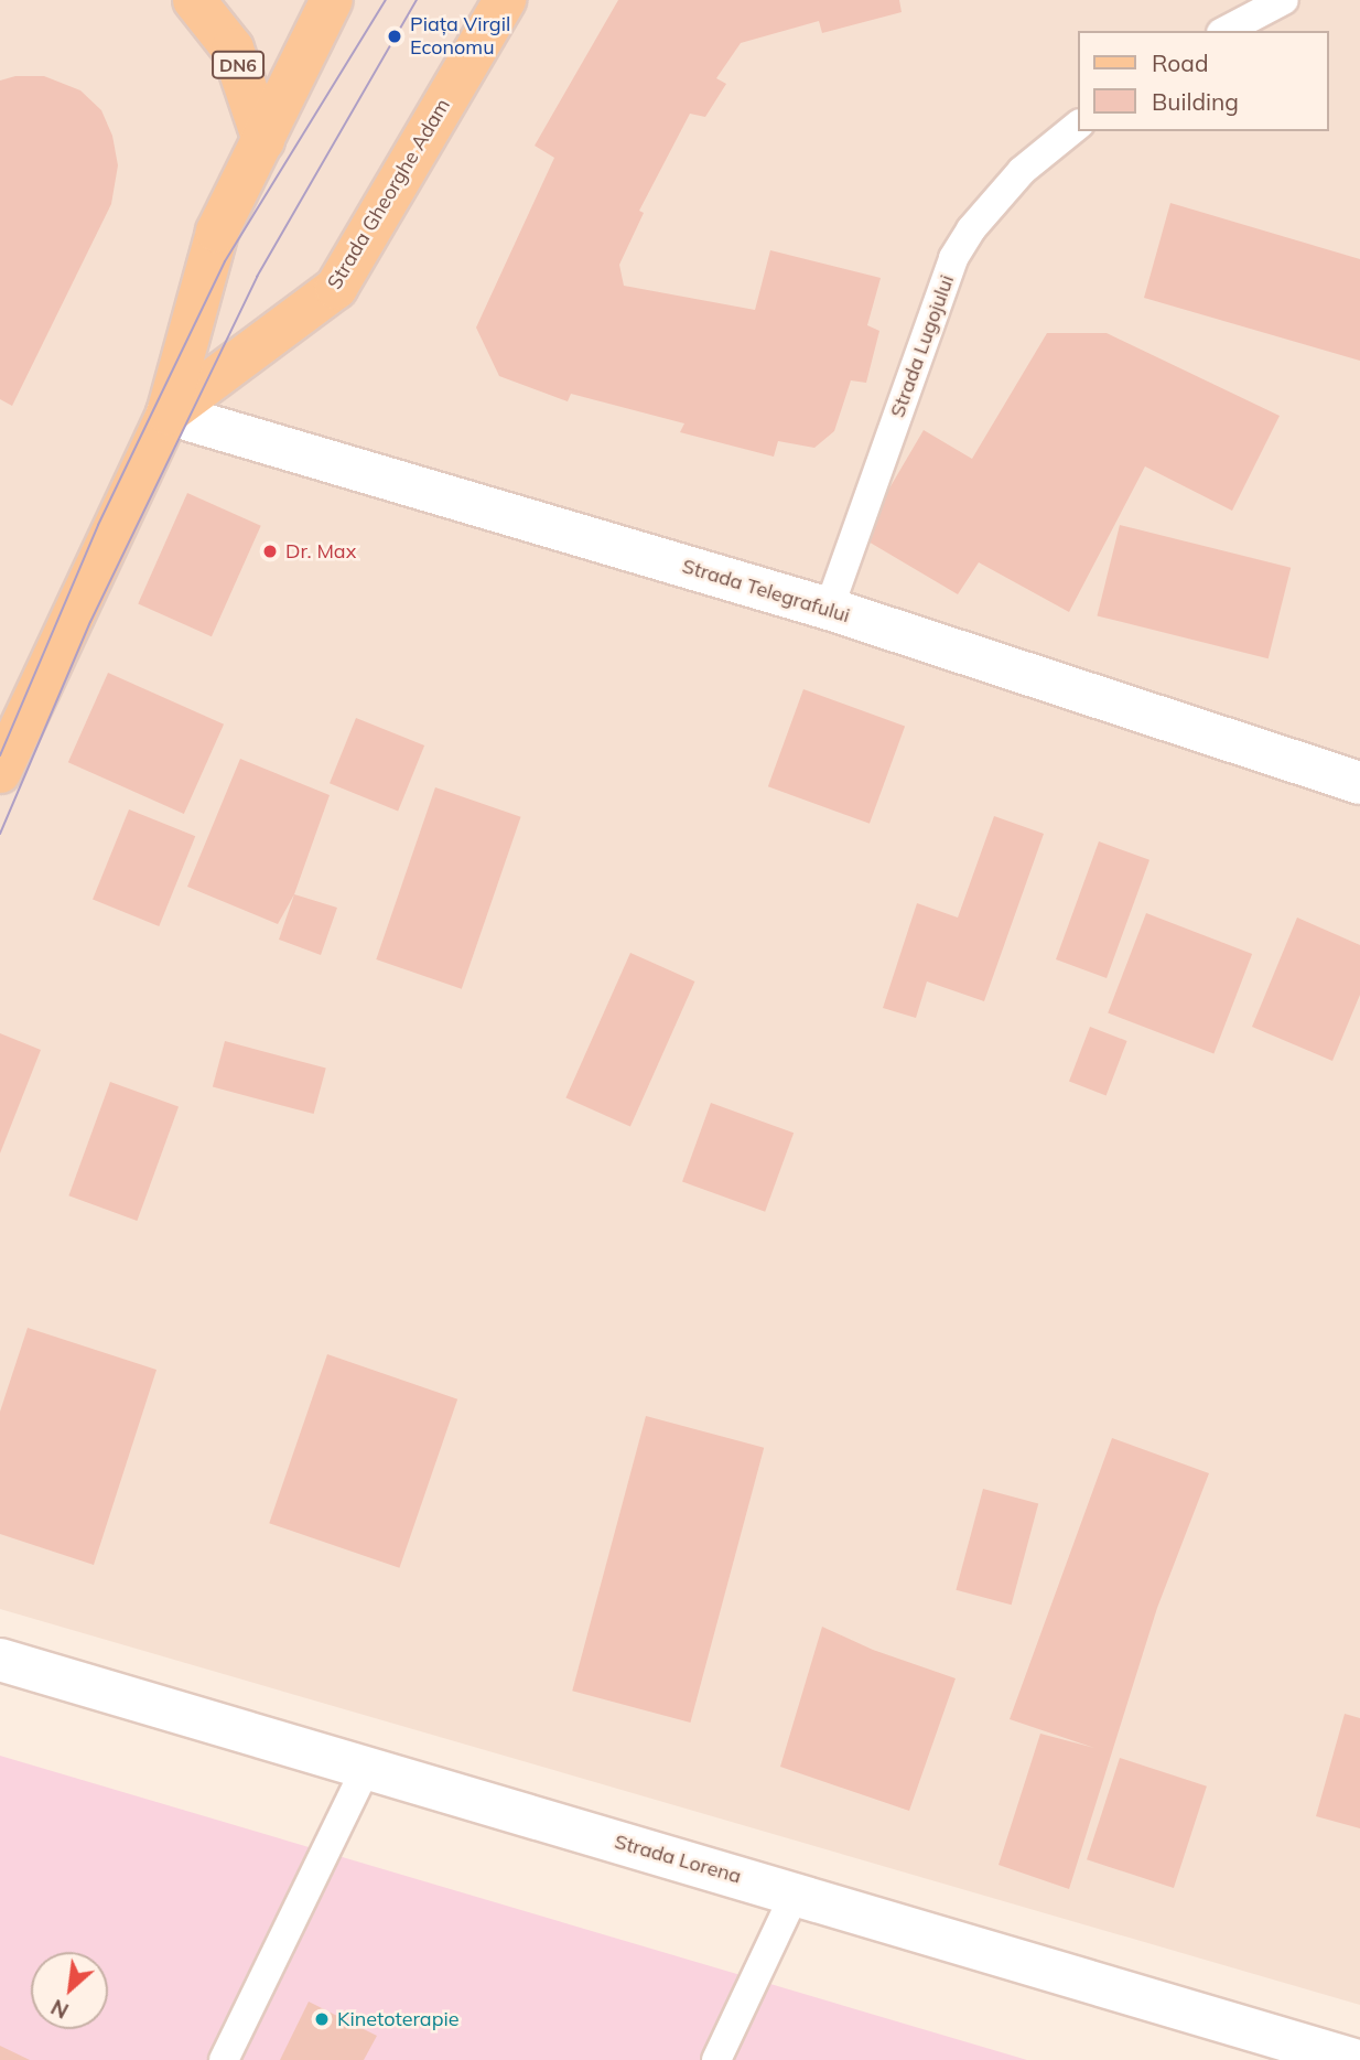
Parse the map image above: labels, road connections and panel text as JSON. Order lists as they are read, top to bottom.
{
  "streets": {
    "main road": ["DN6", "Strada Gheorghe Adam"],
    "street": ["Strada Telegrafului", "Strada Lorena"],
    "lane": ["Strada Lugojului"]
  },
  "crossings": [
    ["DN6", "Strada Gheorghe Adam"],
    ["Strada Gheorghe Adam", "Strada Telegrafului"],
    ["Strada Lugojului", "Strada Telegrafului"]
  ],
  "places": ["Piața Virgil Economu", "Dr. Max", "Kinetoterapie"],
  "legend": ["Road", "Building"],
  "north": "bottom left"
}
